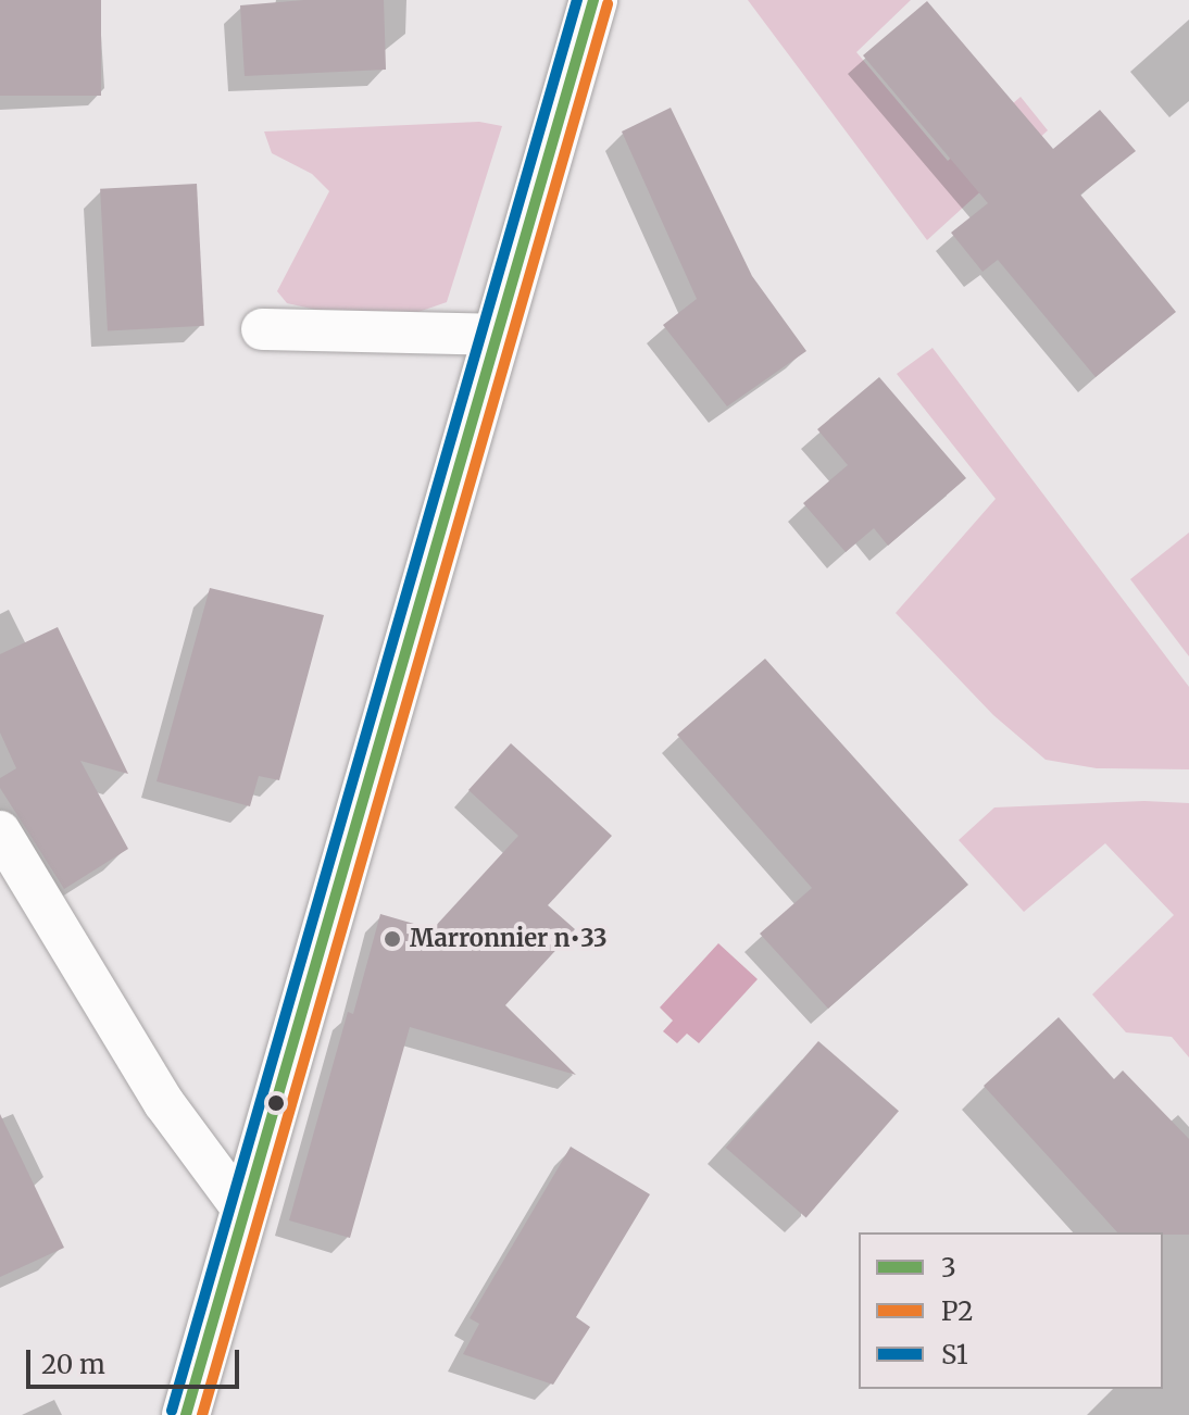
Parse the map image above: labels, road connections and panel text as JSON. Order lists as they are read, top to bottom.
{
  "places": ["Marronnier n•33"],
  "lines": ["transit line 3", "transit line S1", "transit line P2"],
  "legend": ["3", "P2", "S1"],
  "scale_bar": "20 m"
}
